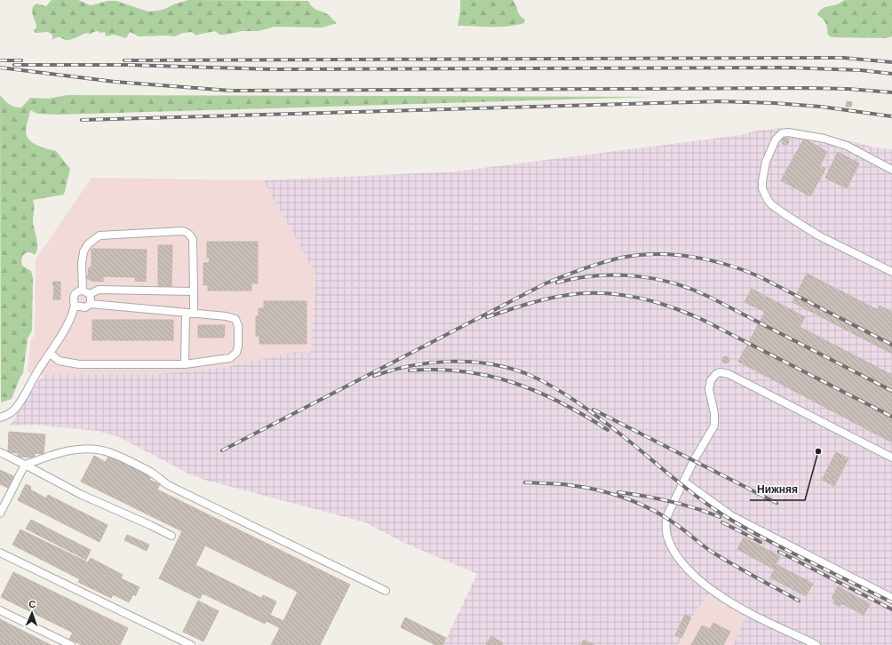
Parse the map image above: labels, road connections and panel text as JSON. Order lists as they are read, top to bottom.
{
  "places": ["Нижняя"],
  "north": "top"
}
